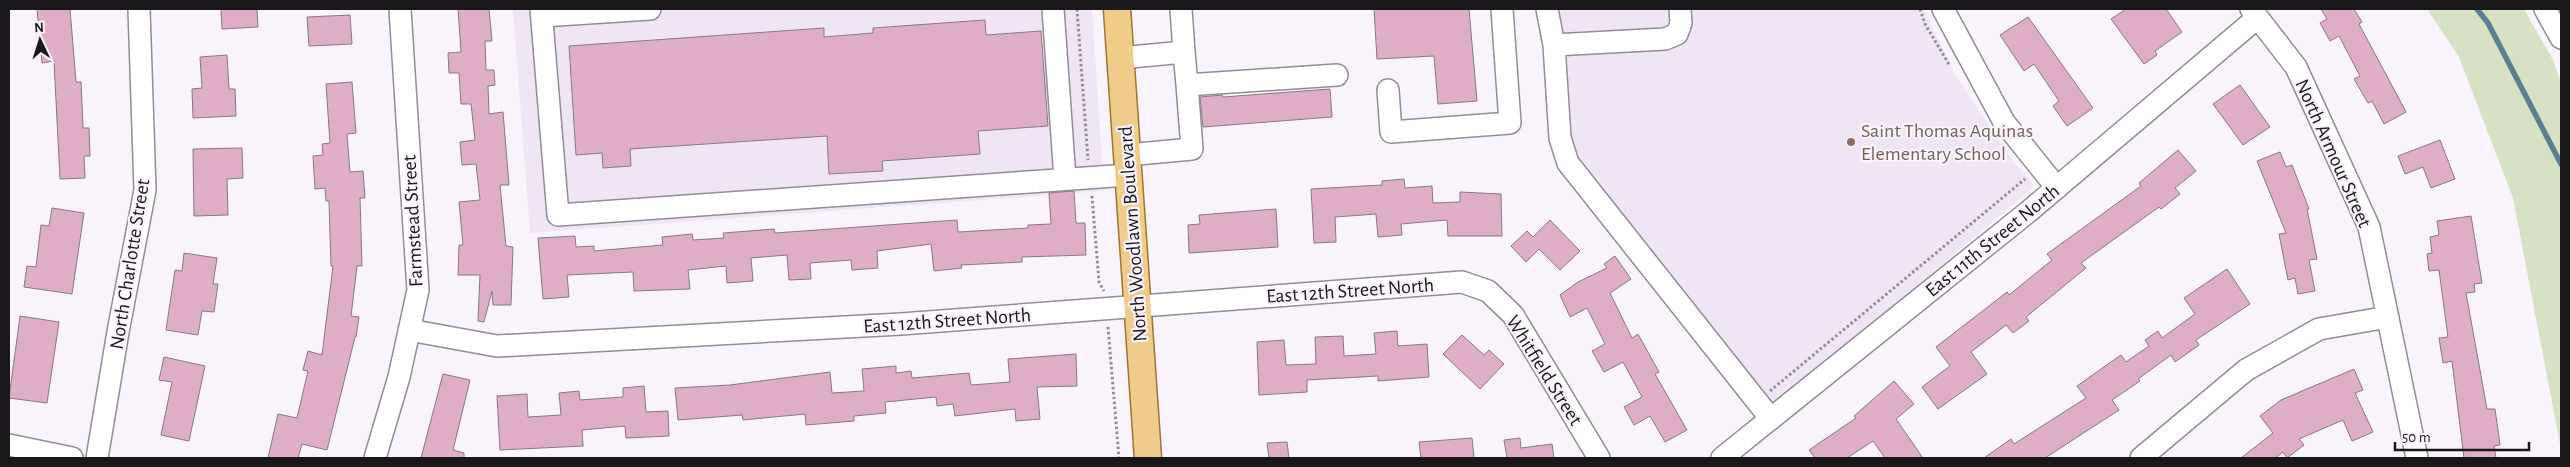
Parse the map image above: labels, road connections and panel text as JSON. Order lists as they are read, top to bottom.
{
  "streets": {
    "main road": ["North Woodlawn Boulevard"],
    "street": [
      "North Armour Street",
      "Farmstead Street",
      "East 11th Street North",
      "North Charlotte Street",
      "East 12th Street North",
      "Whitfield Street"
    ]
  },
  "crossings": [
    ["North Armour Street", "East 11th Street North"],
    ["Farmstead Street", "East 12th Street North"],
    ["North Woodlawn Boulevard", "East 12th Street North"],
    ["East 12th Street North", "Whitfield Street"]
  ],
  "places": ["Saint Thomas Aquinas Elementary School"],
  "scale_bar": "50 m",
  "north": "top"
}
